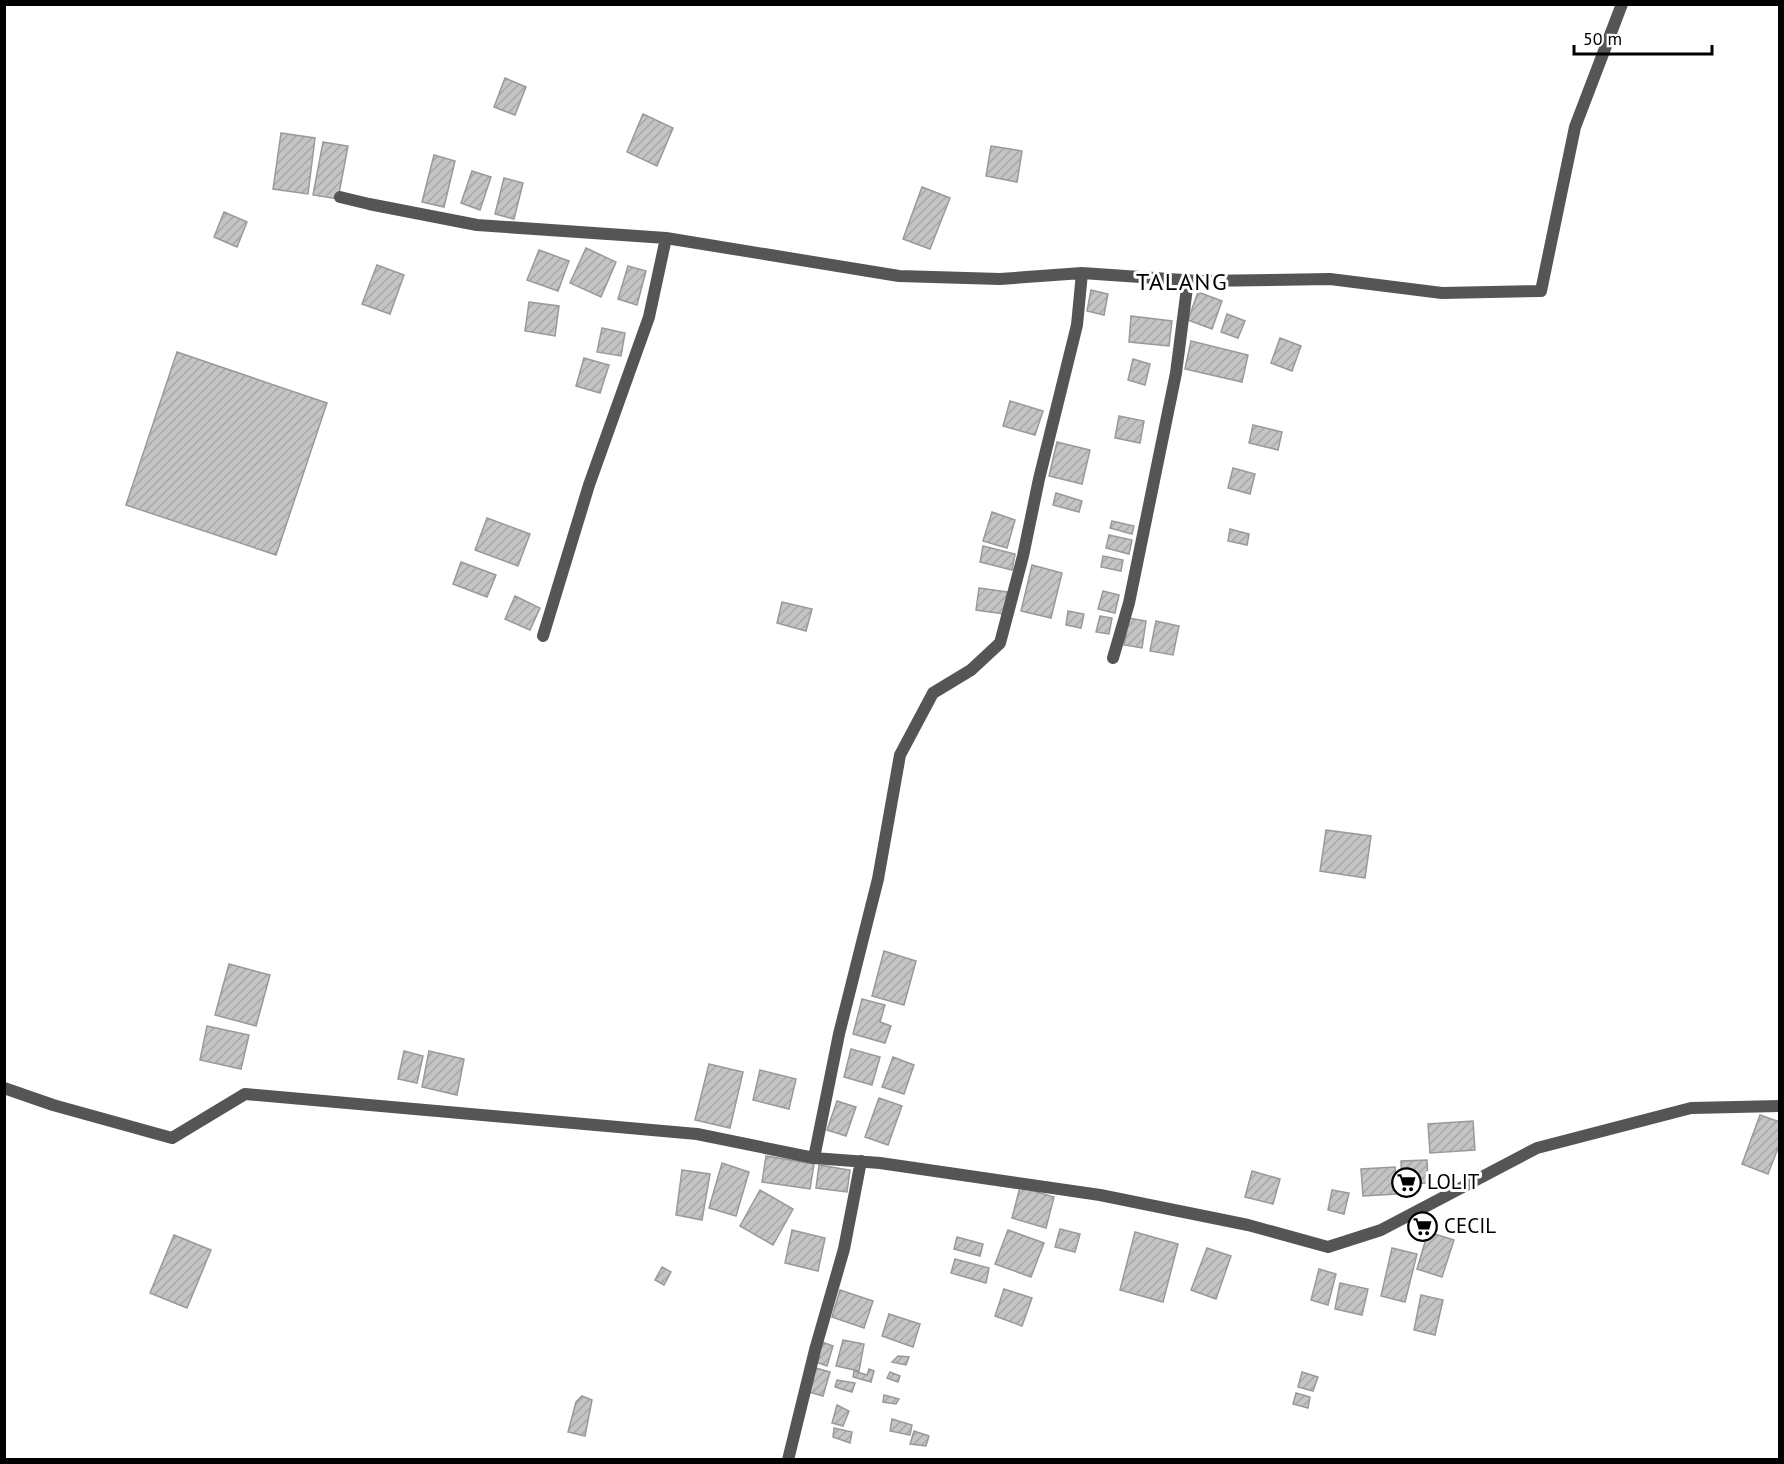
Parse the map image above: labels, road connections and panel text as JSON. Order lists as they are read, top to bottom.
{
  "districts": ["TALANG"],
  "places": {
    "supermarket": ["LOLIT", "CECIL"]
  },
  "scale_bar": "50 m"
}
